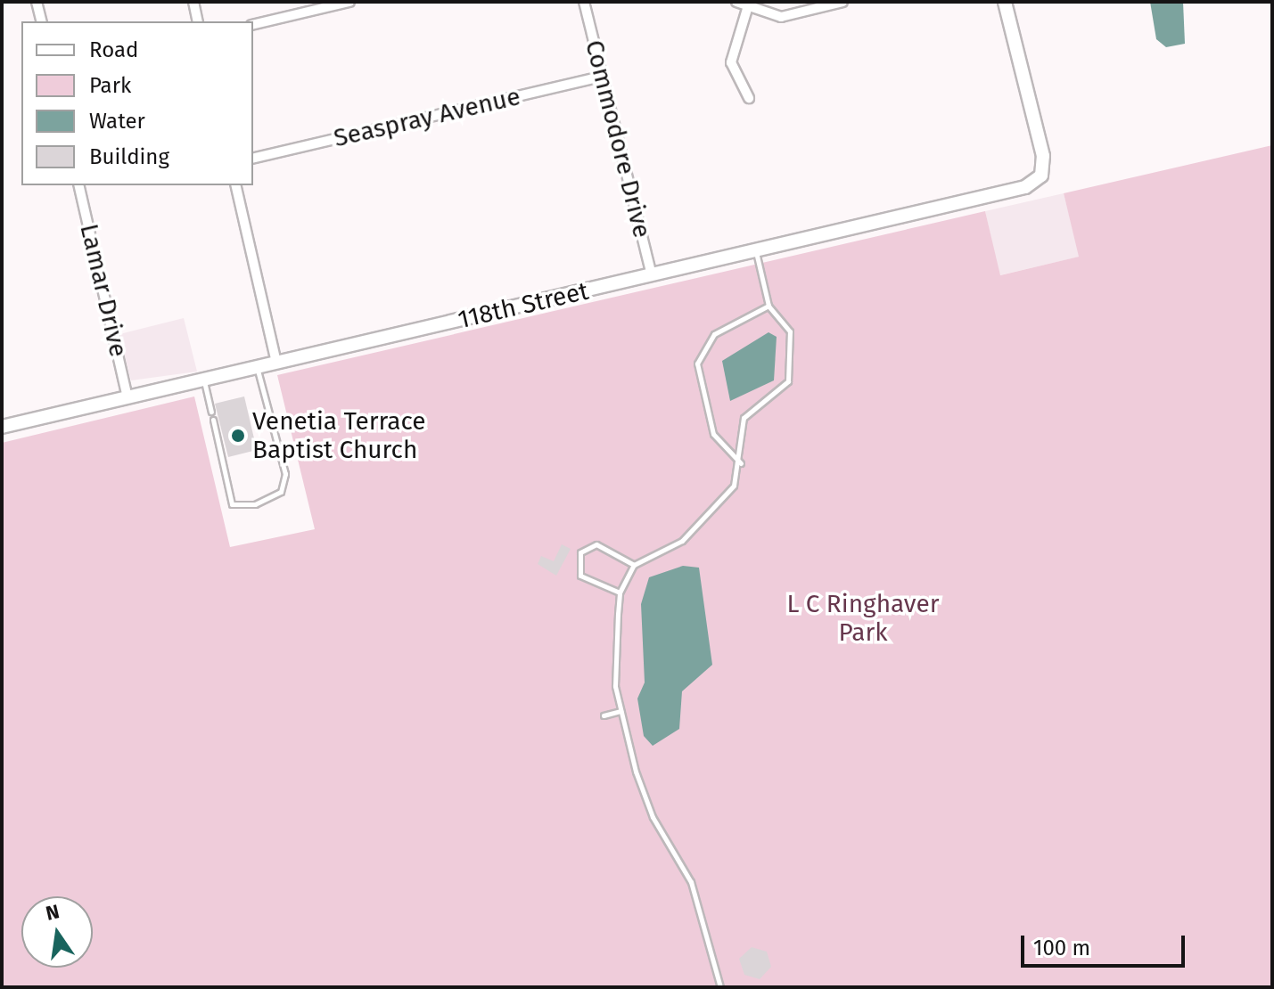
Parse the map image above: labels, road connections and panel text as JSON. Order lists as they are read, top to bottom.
{
  "streets": {
    "street": [
      "Seaspray Avenue",
      "Commodore Drive",
      "Lamar Drive",
      "118th Street"
    ]
  },
  "crossings": [
    ["Seaspray Avenue", "Commodore Drive"],
    ["Commodore Drive", "118th Street"],
    ["Lamar Drive", "118th Street"]
  ],
  "parks": ["L C Ringhaver Park"],
  "places": ["Venetia Terrace Baptist Church"],
  "legend": [
    "Road",
    "Park",
    "Water",
    "Building"
  ],
  "scale_bar": "100 m",
  "north": "top"
}
